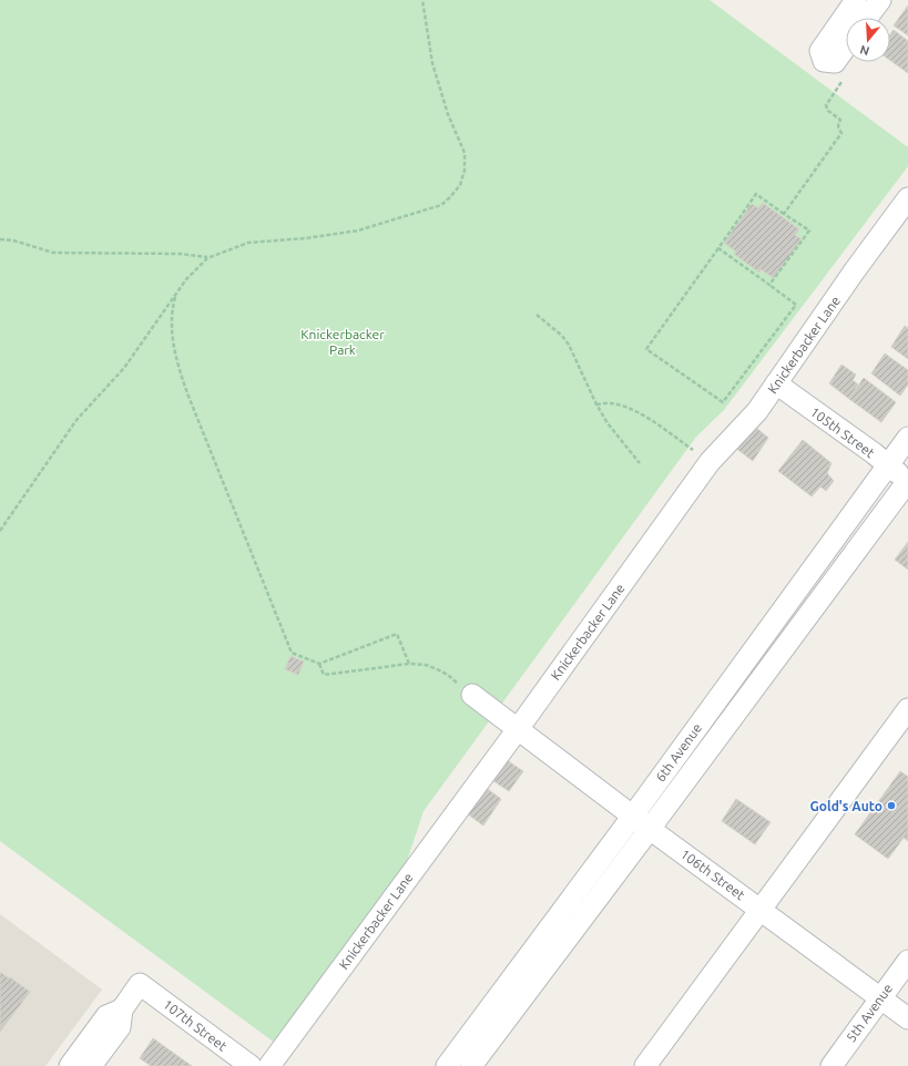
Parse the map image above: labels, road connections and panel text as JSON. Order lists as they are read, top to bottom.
{
  "streets": {
    "street": [
      "Knickerbacker Lane",
      "105th Street",
      "6th Avenue",
      "106th Street",
      "5th Avenue",
      "107th Street"
    ]
  },
  "crossings": [
    ["Knickerbacker Lane", "105th Street"],
    ["Knickerbacker Lane", "106th Street"],
    ["105th Street", "6th Avenue"],
    ["6th Avenue", "106th Street"],
    ["106th Street", "5th Avenue"]
  ],
  "parks": ["Knickerbacker Park"],
  "places": ["Gold's Auto"],
  "north": "bottom"
}
